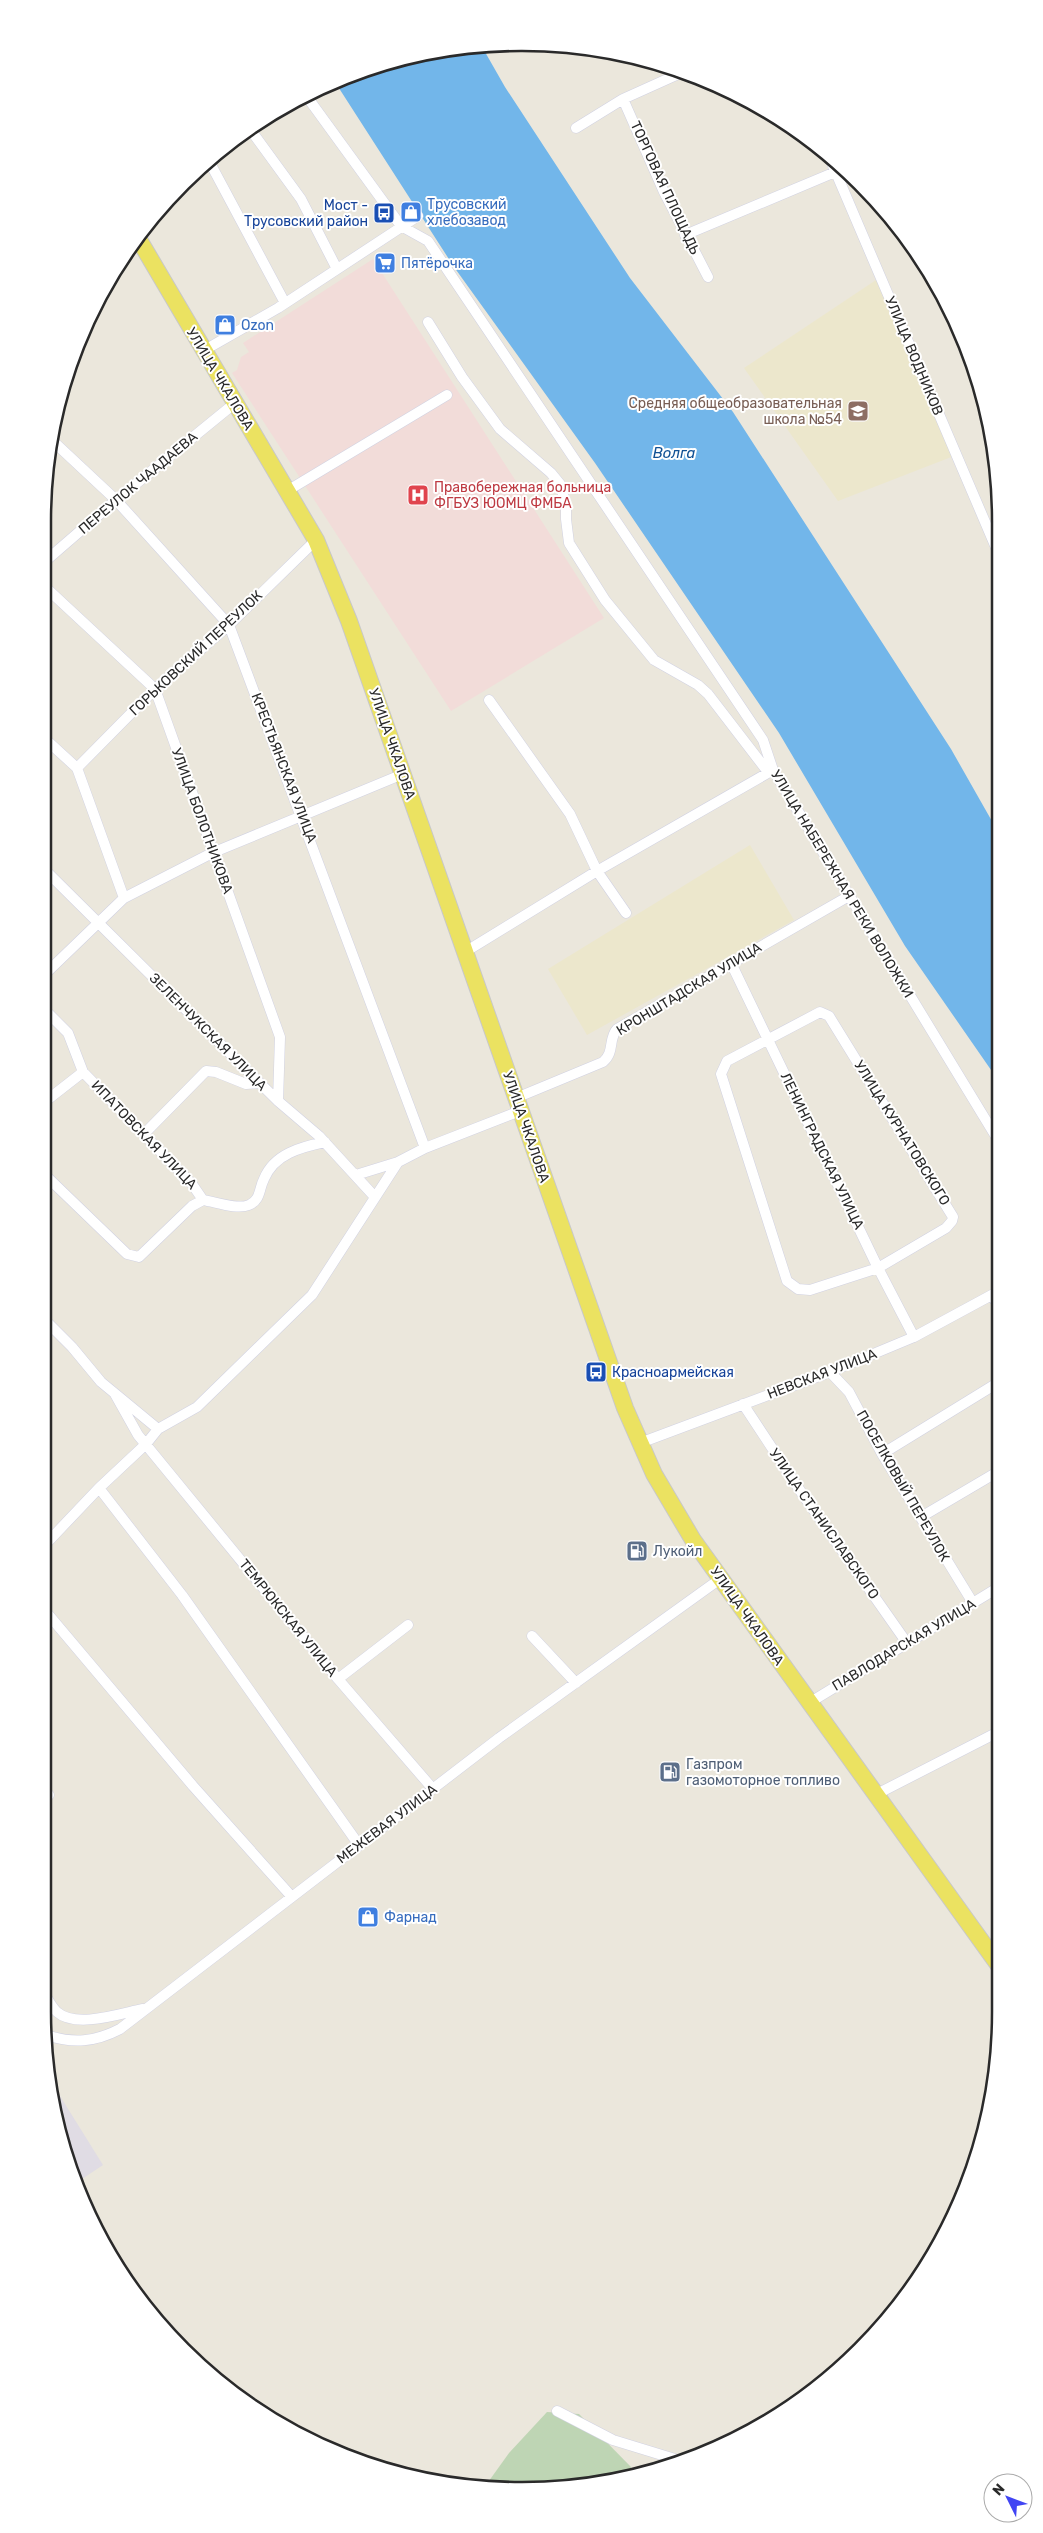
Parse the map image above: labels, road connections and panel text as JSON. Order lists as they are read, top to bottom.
{
  "streets": {
    "main road": ["УЛИЦА ЧКАЛОВА"],
    "street": [
      "ТОРГОВАЯ ПЛОЩАДЬ",
      "УЛИЦА ВОДНИКОВ",
      "ПЕРЕУЛОК ЧААДАЕВА",
      "ГОРЬКОВСКИЙ ПЕРЕУЛОК",
      "КРЕСТЬЯНСКАЯ УЛИЦА",
      "УЛИЦА БОЛОТНИКОВА",
      "УЛИЦА НАБЕРЕЖНАЯ РЕКИ ВОЛОЖКИ",
      "КРОНШТАДСКАЯ УЛИЦА",
      "ЗЕЛЕНЧУКСКАЯ УЛИЦА",
      "УЛИЦА КУРНАТОВСКОГО",
      "ИПАТОВСКАЯ УЛИЦА",
      "ЛЕНИНГРАДСКАЯ УЛИЦА",
      "НЕВСКАЯ УЛИЦА",
      "ПОСЕЛКОВЫЙ ПЕРЕУЛОК",
      "УЛИЦА СТАНИСЛАВСКОГО",
      "ТЕМРЮКСКАЯ УЛИЦА",
      "ПАВЛОДАРСКАЯ УЛИЦА",
      "МЕЖЕВАЯ УЛИЦА"
    ]
  },
  "crossings": [
    ["УЛИЦА ЧКАЛОВА", "ПЕРЕУЛОК ЧААДАЕВА"],
    ["УЛИЦА ЧКАЛОВА", "ГОРЬКОВСКИЙ ПЕРЕУЛОК"],
    ["УЛИЦА ЧКАЛОВА", "КРОНШТАДСКАЯ УЛИЦА"],
    ["УЛИЦА ЧКАЛОВА", "НЕВСКАЯ УЛИЦА"],
    ["УЛИЦА ЧКАЛОВА", "ПАВЛОДАРСКАЯ УЛИЦА"],
    ["УЛИЦА ЧКАЛОВА", "МЕЖЕВАЯ УЛИЦА"],
    ["ПЕРЕУЛОК ЧААДАЕВА", "КРЕСТЬЯНСКАЯ УЛИЦА"],
    ["ГОРЬКОВСКИЙ ПЕРЕУЛОК", "КРЕСТЬЯНСКАЯ УЛИЦА"],
    ["ГОРЬКОВСКИЙ ПЕРЕУЛОК", "УЛИЦА БОЛОТНИКОВА"],
    ["КРЕСТЬЯНСКАЯ УЛИЦА", "КРОНШТАДСКАЯ УЛИЦА"],
    ["УЛИЦА БОЛОТНИКОВА", "ЗЕЛЕНЧУКСКАЯ УЛИЦА"],
    ["УЛИЦА НАБЕРЕЖНАЯ РЕКИ ВОЛОЖКИ", "КРОНШТАДСКАЯ УЛИЦА"],
    ["КРОНШТАДСКАЯ УЛИЦА", "ЗЕЛЕНЧУКСКАЯ УЛИЦА"],
    ["КРОНШТАДСКАЯ УЛИЦА", "ЛЕНИНГРАДСКАЯ УЛИЦА"],
    ["УЛИЦА КУРНАТОВСКОГО", "ЛЕНИНГРАДСКАЯ УЛИЦА"],
    ["ЛЕНИНГРАДСКАЯ УЛИЦА", "НЕВСКАЯ УЛИЦА"],
    ["НЕВСКАЯ УЛИЦА", "ПОСЕЛКОВЫЙ ПЕРЕУЛОК"],
    ["НЕВСКАЯ УЛИЦА", "УЛИЦА СТАНИСЛАВСКОГО"],
    ["ПОСЕЛКОВЫЙ ПЕРЕУЛОК", "ПАВЛОДАРСКАЯ УЛИЦА"],
    ["УЛИЦА СТАНИСЛАВСКОГО", "ПАВЛОДАРСКАЯ УЛИЦА"],
    ["ТЕМРЮКСКАЯ УЛИЦА", "МЕЖЕВАЯ УЛИЦА"]
  ],
  "water": ["Волга"],
  "places": {
    "shop": ["Трусовский хлебозавод", "Ozon", "Фарнад"],
    "bus stop": ["Мост - Трусовский район", "Красноармейская"],
    "supermarket": ["Пятёрочка"],
    "school or university": ["Средняя общеобразовательная школа №54"],
    "hospital": ["Правобережная больница ФГБУЗ ЮОМЦ ФМБА"],
    "fuel station": ["Лукойл", "Газпром газомоторное топливо"]
  },
  "north": "top left"
}
